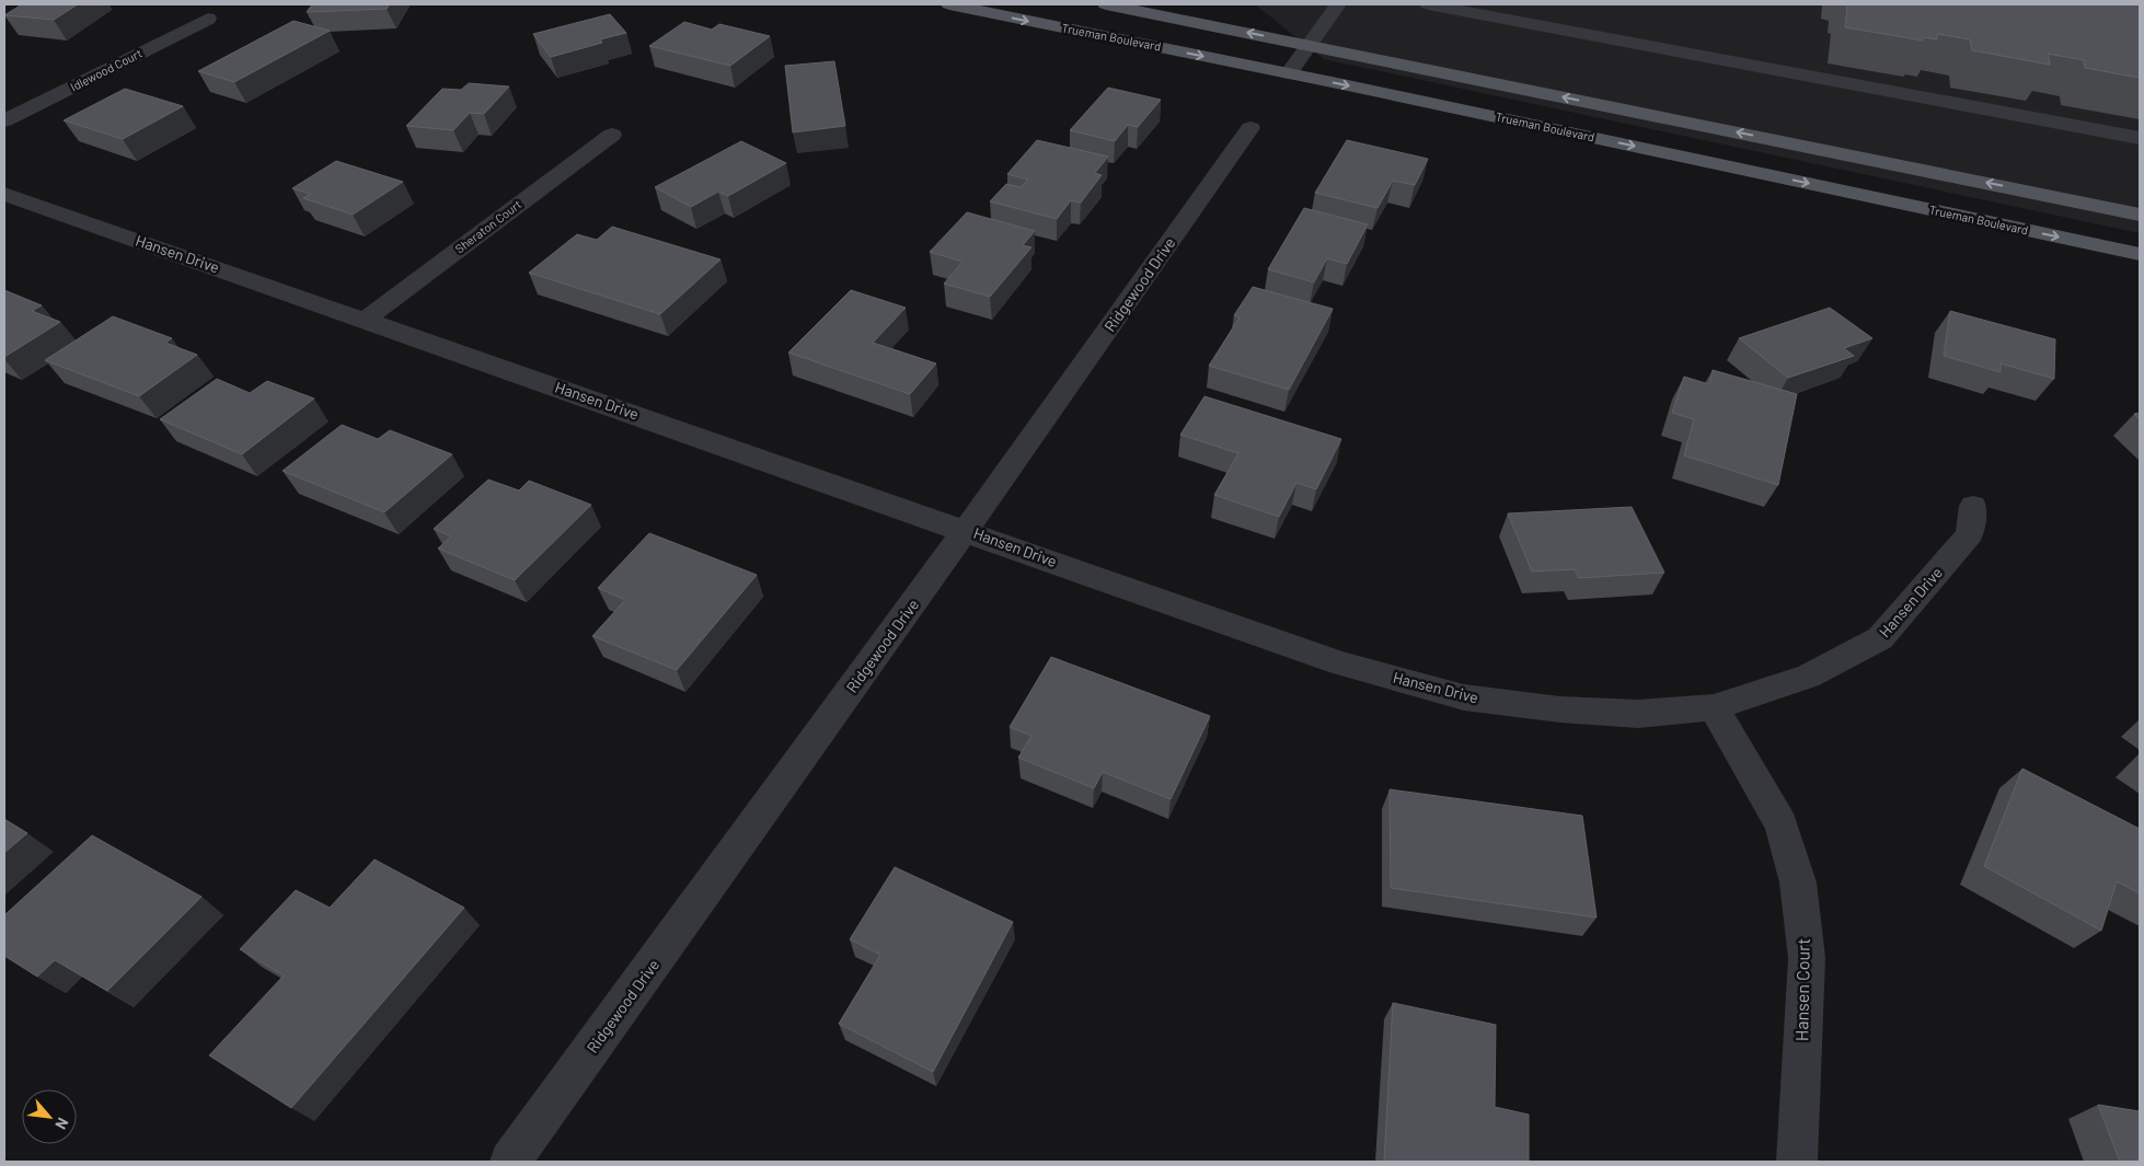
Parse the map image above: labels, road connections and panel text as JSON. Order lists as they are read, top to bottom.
{
  "streets": {
    "main road": ["Trueman Boulevard"],
    "street": [
      "Idlewood Court",
      "Sheraton Court",
      "Hansen Drive",
      "Ridgewood Drive",
      "Hansen Court"
    ]
  },
  "crossings": [
    ["Sheraton Court", "Hansen Drive"],
    ["Hansen Drive", "Ridgewood Drive"],
    ["Hansen Drive", "Hansen Court"]
  ],
  "north": "bottom right"
}
